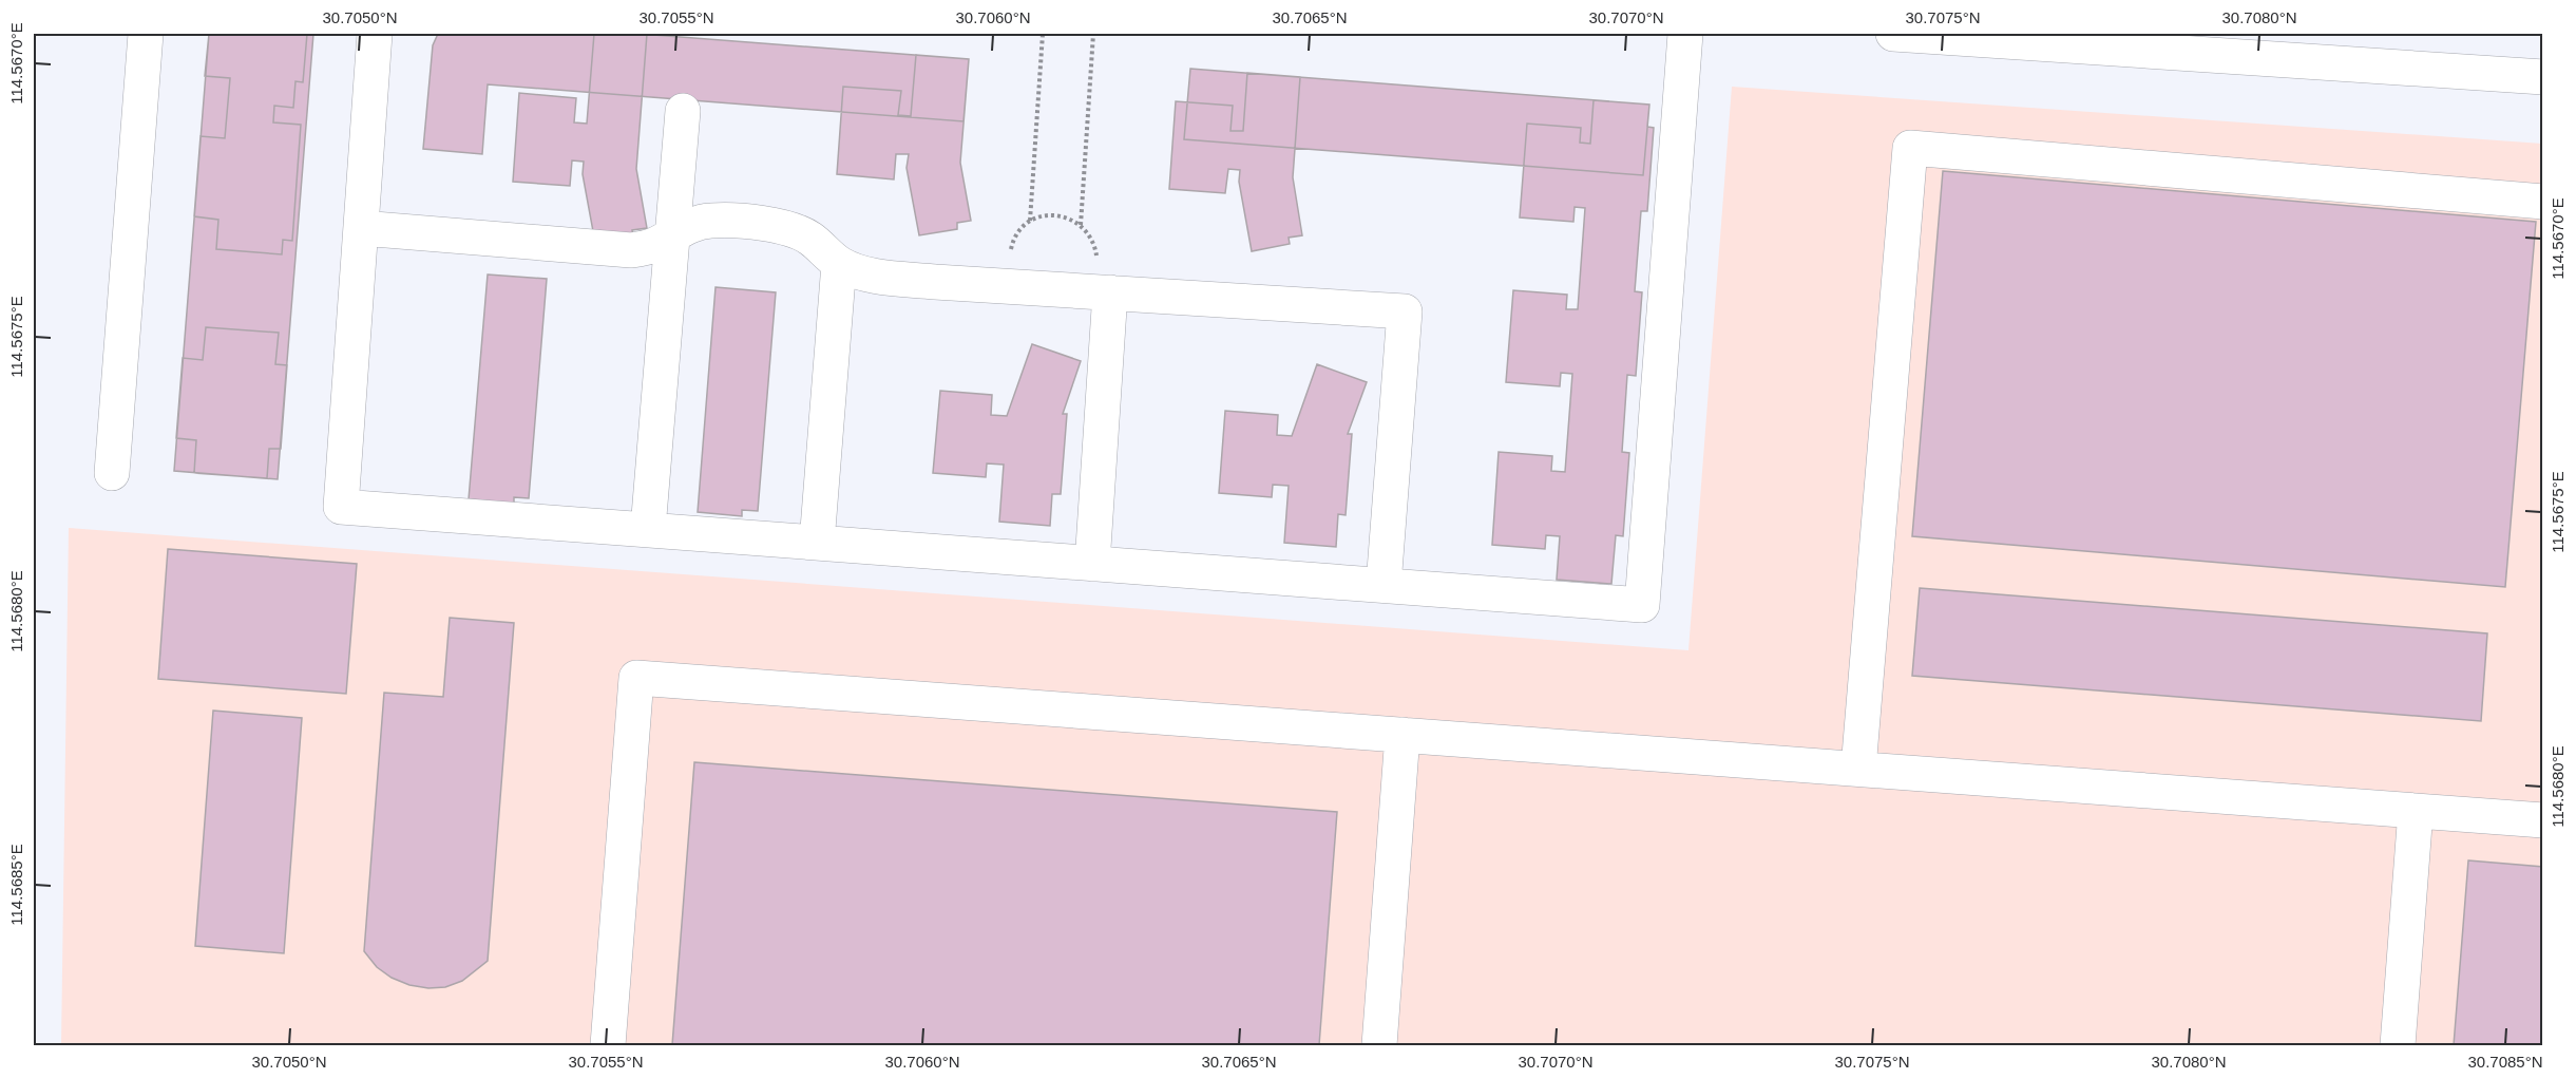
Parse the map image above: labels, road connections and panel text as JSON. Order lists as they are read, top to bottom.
{
  "coordinates": [
    "30.7050°N",
    "30.7055°N",
    "30.7060°N",
    "30.7065°N",
    "30.7070°N",
    "30.7075°N",
    "30.7080°N",
    "114.5670°E",
    "114.5675°E",
    "114.5680°E",
    "114.5685°E",
    "30.7085°N"
  ]
}
